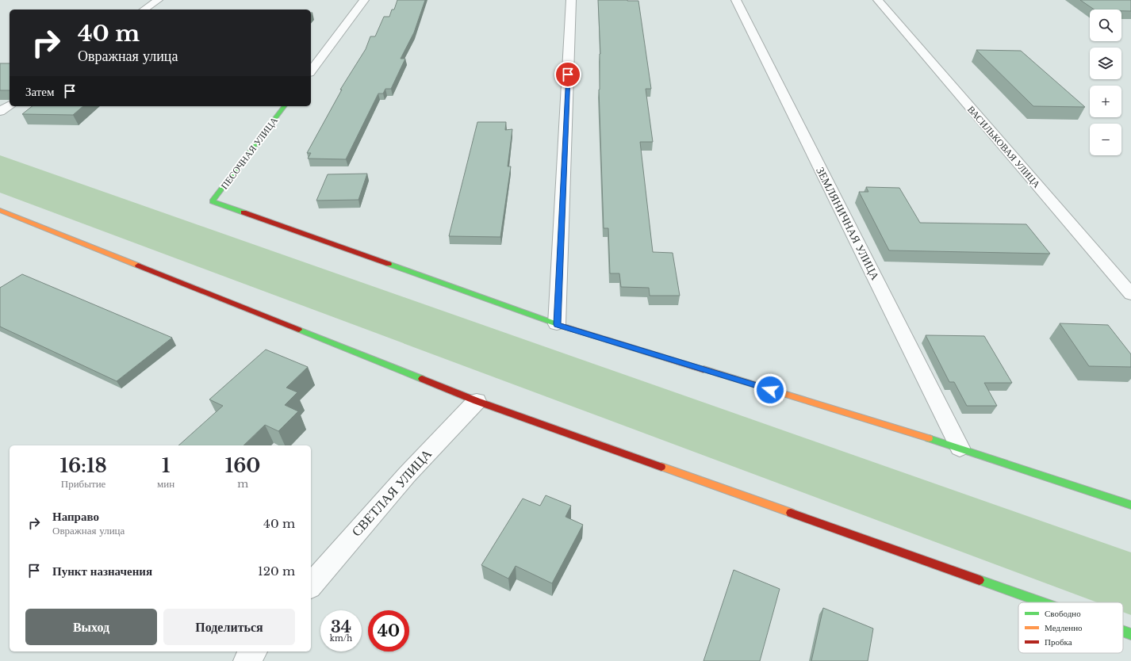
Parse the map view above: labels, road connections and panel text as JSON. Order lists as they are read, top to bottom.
{
  "streets": {
    "street": [
      "ВАСИЛЬКОВАЯ УЛИЦА",
      "ПЕСОЧНАЯ УЛИЦА",
      "ЗЕМЛЯНИЧНАЯ УЛИЦА",
      "СВЕТЛАЯ УЛИЦА"
    ]
  },
  "legend": ["Свободно", "Медленно", "Пробка"],
  "page": {
    "map_buttons": ["+", "−"],
    "turn": ["40 m", "Овражная улица"],
    "then": "Затем",
    "eta": [
      "16:18",
      "Прибытие",
      "1",
      "мин",
      "160",
      "m"
    ],
    "list": [
      {
        "name": "Направо",
        "note": "Овражная улица",
        "value": "40 m"
      },
      {
        "name": "Пункт назначения",
        "value": "120 m"
      }
    ],
    "buttons": ["Выход", "Поделиться"],
    "speed": "34 km/h",
    "limit": "40"
  }
}
